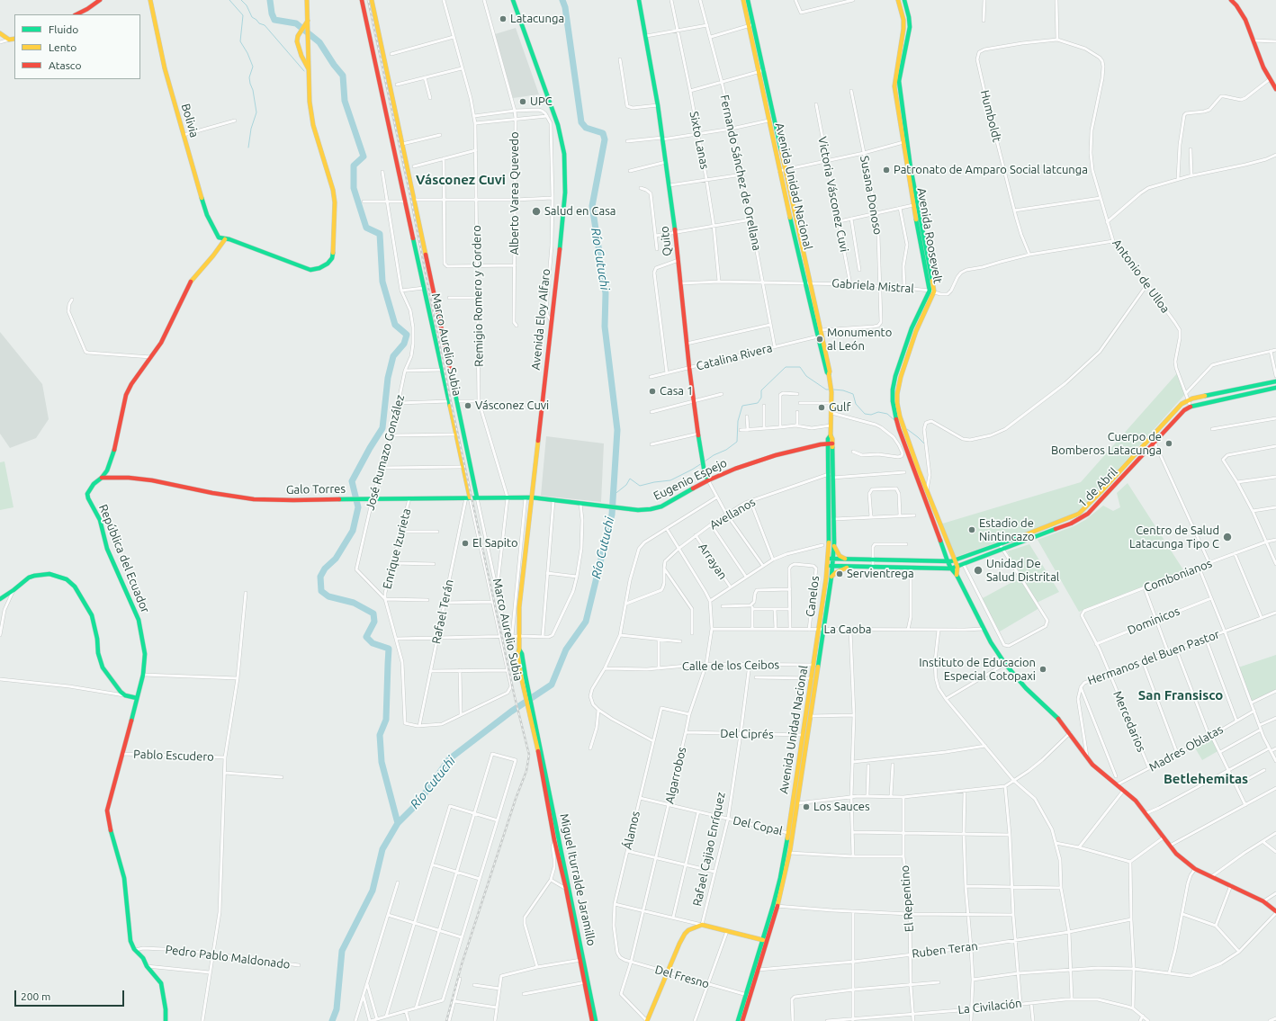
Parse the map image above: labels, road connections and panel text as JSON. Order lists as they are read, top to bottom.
{
  "streets": {
    "street": [
      "Humboldt",
      "Bolivia",
      "Sixto Lanas",
      "Fernando Sánchez de Orellana",
      "Avenida Unidad Nacional",
      "Alberto Varea Quevedo",
      "Victoria Vásconez Cuvi",
      "Susana Donoso",
      "Avenida Roosevelt",
      "Quito",
      "Antonio de Ulloa",
      "Gabriela Mistral",
      "Remigio Romero y Cordero",
      "Avenida Eloy Alfaro",
      "Marco Aurelio Subia",
      "Catalina Rivera",
      "José Rumazo González",
      "Eugenio Espejo",
      "1 de Abril",
      "Galo Torres",
      "Avellanos",
      "Enrique Izurieta",
      "República del Ecuador",
      "Arrayan",
      "Combonianos",
      "Canelos",
      "Rafael Terán",
      "Dominicos",
      "La Caoba",
      "Hermanos del Buen Pastor",
      "Calle de los Ceibos",
      "Mercedarios",
      "Del Ciprés",
      "Madres Oblatas",
      "Pablo Escudero",
      "Algarrobos",
      "Del Copal",
      "Álamos",
      "Rafael Cajiao Enríquez",
      "Miguel Iturralde Jaramillo",
      "El Repentino",
      "Ruben Teran",
      "Pedro Pablo Maldonado",
      "Del Fresno",
      "La Civilación"
    ]
  },
  "crossings": [
    ["Humboldt", "Antonio de Ulloa"],
    ["Humboldt", "Gabriela Mistral"],
    ["Bolivia", "República del Ecuador"],
    ["Sixto Lanas", "Gabriela Mistral"],
    ["Fernando Sánchez de Orellana", "Gabriela Mistral"],
    ["Fernando Sánchez de Orellana", "Catalina Rivera"],
    ["Avenida Unidad Nacional", "Susana Donoso"],
    ["Avenida Unidad Nacional", "Gabriela Mistral"],
    ["Avenida Unidad Nacional", "Catalina Rivera"],
    ["Avenida Unidad Nacional", "Eugenio Espejo"],
    ["Avenida Unidad Nacional", "1 de Abril"],
    ["Avenida Unidad Nacional", "Avellanos"],
    ["Avenida Unidad Nacional", "La Caoba"],
    ["Avenida Unidad Nacional", "Calle de los Ceibos"],
    ["Avenida Unidad Nacional", "Del Ciprés"],
    ["Avenida Unidad Nacional", "Del Copal"],
    ["Avenida Unidad Nacional", "Ruben Teran"],
    ["Avenida Unidad Nacional", "Del Fresno"],
    ["Victoria Vásconez Cuvi", "Gabriela Mistral"],
    ["Susana Donoso", "Gabriela Mistral"],
    ["Avenida Roosevelt", "Gabriela Mistral"],
    ["Avenida Roosevelt", "1 de Abril"],
    ["Avenida Roosevelt", "La Caoba"],
    ["Avenida Roosevelt", "Hermanos del Buen Pastor"],
    ["Avenida Roosevelt", "Madres Oblatas"],
    ["Quito", "Gabriela Mistral"],
    ["Quito", "Catalina Rivera"],
    ["Quito", "Eugenio Espejo"],
    ["Antonio de Ulloa", "Gabriela Mistral"],
    ["Antonio de Ulloa", "1 de Abril"],
    ["Remigio Romero y Cordero", "Marco Aurelio Subia"],
    ["Remigio Romero y Cordero", "Galo Torres"],
    ["Avenida Eloy Alfaro", "Eugenio Espejo"],
    ["Avenida Eloy Alfaro", "Galo Torres"],
    ["Avenida Eloy Alfaro", "Miguel Iturralde Jaramillo"],
    ["Marco Aurelio Subia", "Galo Torres"],
    ["Marco Aurelio Subia", "Rafael Terán"],
    ["José Rumazo González", "Galo Torres"],
    ["José Rumazo González", "Enrique Izurieta"],
    ["José Rumazo González", "Rafael Terán"],
    ["Eugenio Espejo", "Galo Torres"],
    ["Galo Torres", "Enrique Izurieta"],
    ["Galo Torres", "República del Ecuador"],
    ["Galo Torres", "Rafael Terán"],
    ["Avellanos", "Arrayan"],
    ["Avellanos", "Algarrobos"],
    ["República del Ecuador", "Pablo Escudero"],
    ["República del Ecuador", "Pedro Pablo Maldonado"],
    ["Combonianos", "Mercedarios"],
    ["Canelos", "La Caoba"],
    ["Dominicos", "Mercedarios"],
    ["La Caoba", "Algarrobos"],
    ["Hermanos del Buen Pastor", "Mercedarios"],
    ["Calle de los Ceibos", "Algarrobos"],
    ["Calle de los Ceibos", "Rafael Cajiao Enríquez"],
    ["Mercedarios", "Madres Oblatas"],
    ["Del Ciprés", "Algarrobos"],
    ["Del Ciprés", "Rafael Cajiao Enríquez"],
    ["Algarrobos", "Del Copal"],
    ["Algarrobos", "Álamos"],
    ["Algarrobos", "Rafael Cajiao Enríquez"],
    ["Algarrobos", "Del Fresno"],
    ["Del Copal", "Álamos"],
    ["Del Copal", "Rafael Cajiao Enríquez"],
    ["Álamos", "Del Fresno"],
    ["Rafael Cajiao Enríquez", "Del Fresno"],
    ["El Repentino", "Ruben Teran"],
    ["El Repentino", "La Civilación"]
  ],
  "districts": ["Vásconez Cuvi", "San Fransisco", "Betlehemitas"],
  "water": ["Río Cutuchi"],
  "places": [
    "Latacunga",
    "UPC",
    "Patronato de Amparo Social latcunga",
    "Salud en Casa",
    "Monumento al León",
    "Casa 1",
    "Vásconez Cuvi",
    "Gulf",
    "Cuerpo de Bomberos Latacunga",
    "Estadio de Nintincazo",
    "Centro de Salud Latacunga Tipo C",
    "El Sapito",
    "Unidad De Salud Distrital",
    "Servientrega",
    "Instituto de Educacion Especial Cotopaxi",
    "Los Sauces"
  ],
  "legend": ["Fluido", "Lento", "Atasco"],
  "scale_bar": "200 m"
}
